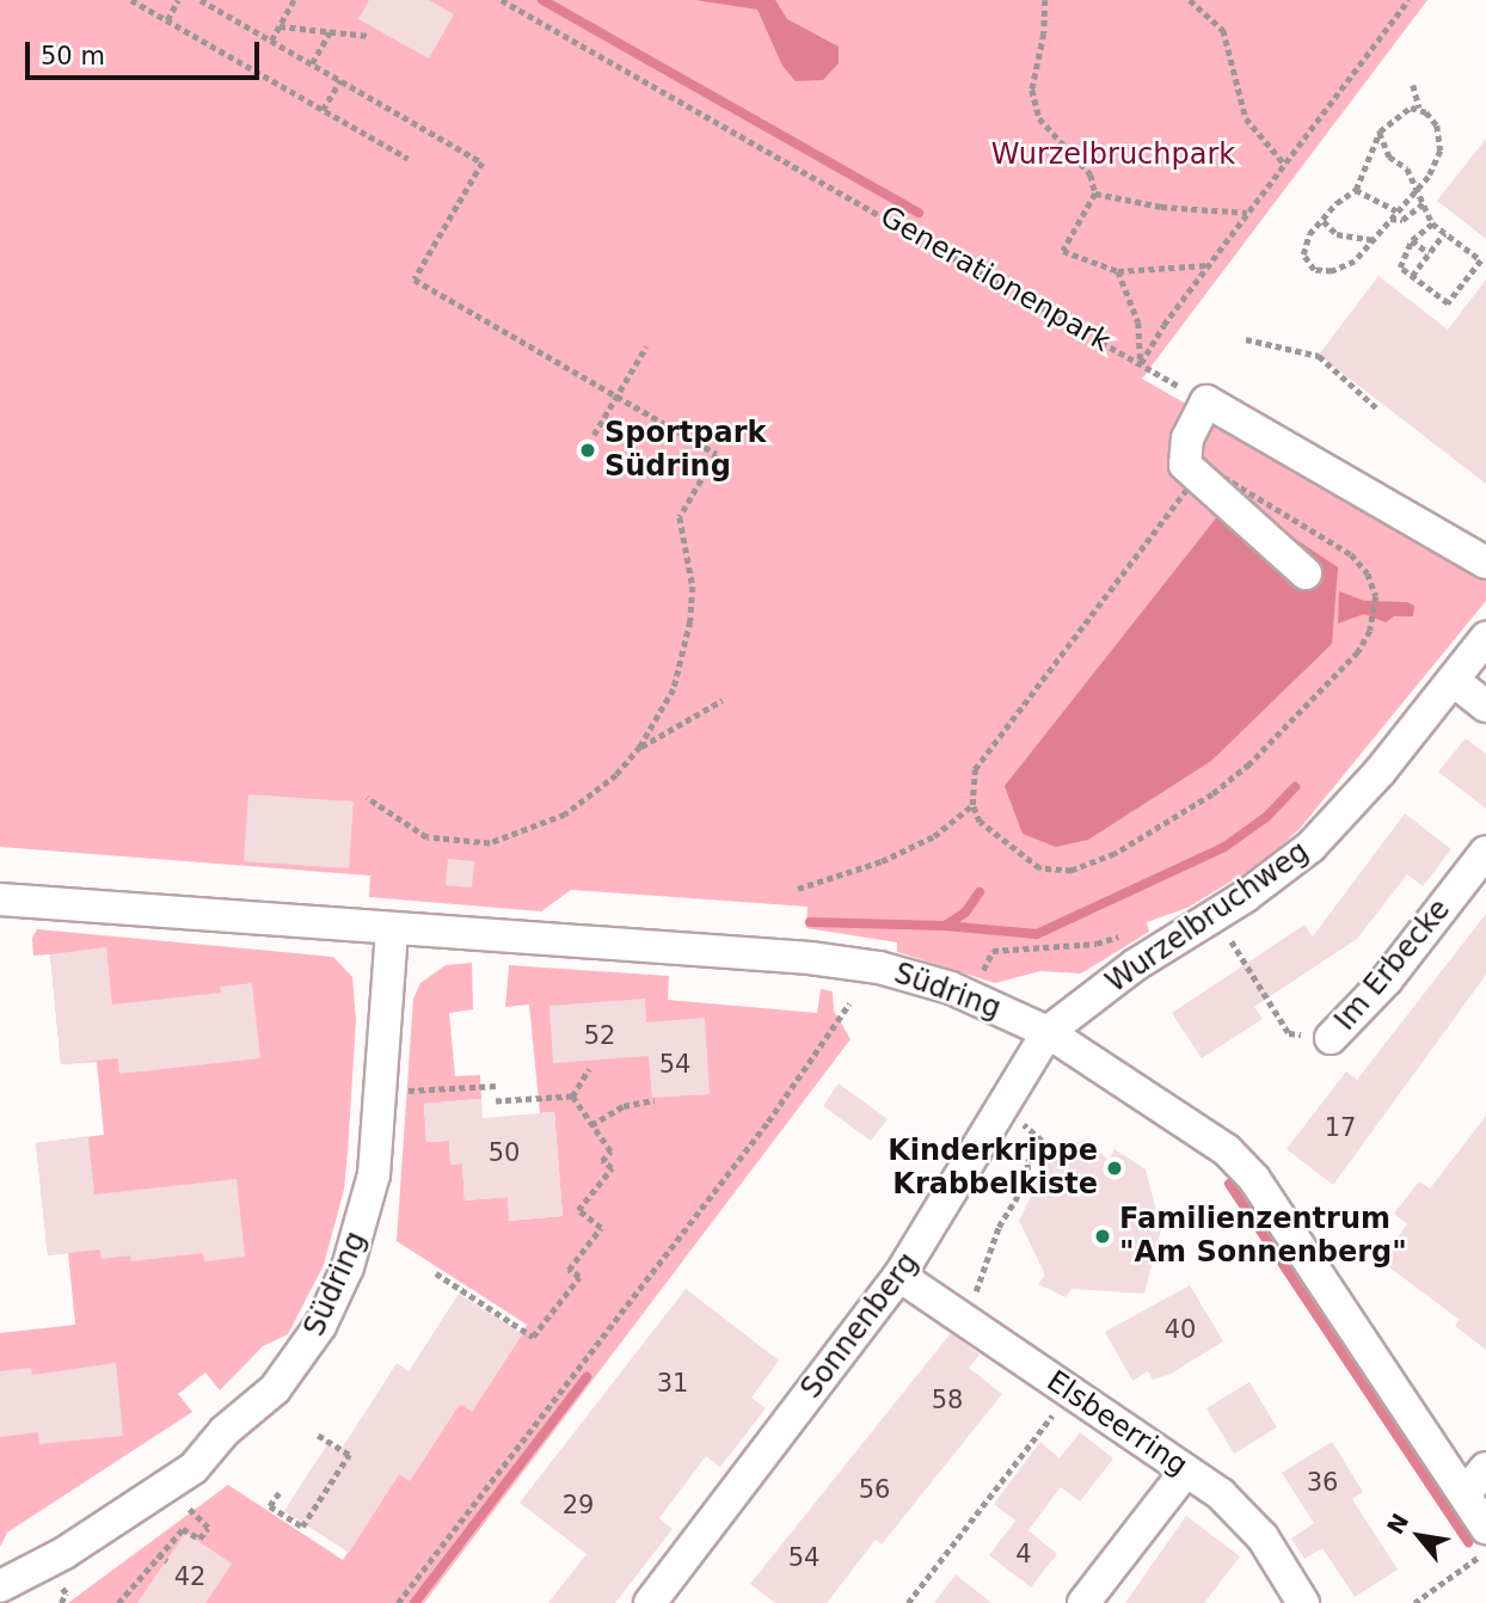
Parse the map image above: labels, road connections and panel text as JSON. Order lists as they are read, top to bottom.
{
  "streets": {
    "street": [
      "Wurzelbruchweg",
      "Im Erbecke",
      "Südring",
      "Sonnenberg",
      "Elsbeerring"
    ],
    "path": ["Generationenpark"]
  },
  "crossings": [
    ["Wurzelbruchweg", "Südring"],
    ["Wurzelbruchweg", "Sonnenberg"],
    ["Südring", "Sonnenberg"],
    ["Sonnenberg", "Elsbeerring"]
  ],
  "parks": ["Wurzelbruchpark"],
  "places": ["Sportpark Südring", "Kinderkrippe Krabbelkiste", "Familienzentrum \"Am Sonnenberg\""],
  "house_numbers": [
    "52",
    "54",
    "17",
    "50",
    "40",
    "31",
    "58",
    "36",
    "56",
    "29",
    "4",
    "54",
    "42"
  ],
  "scale_bar": "50 m",
  "north": "top left"
}
